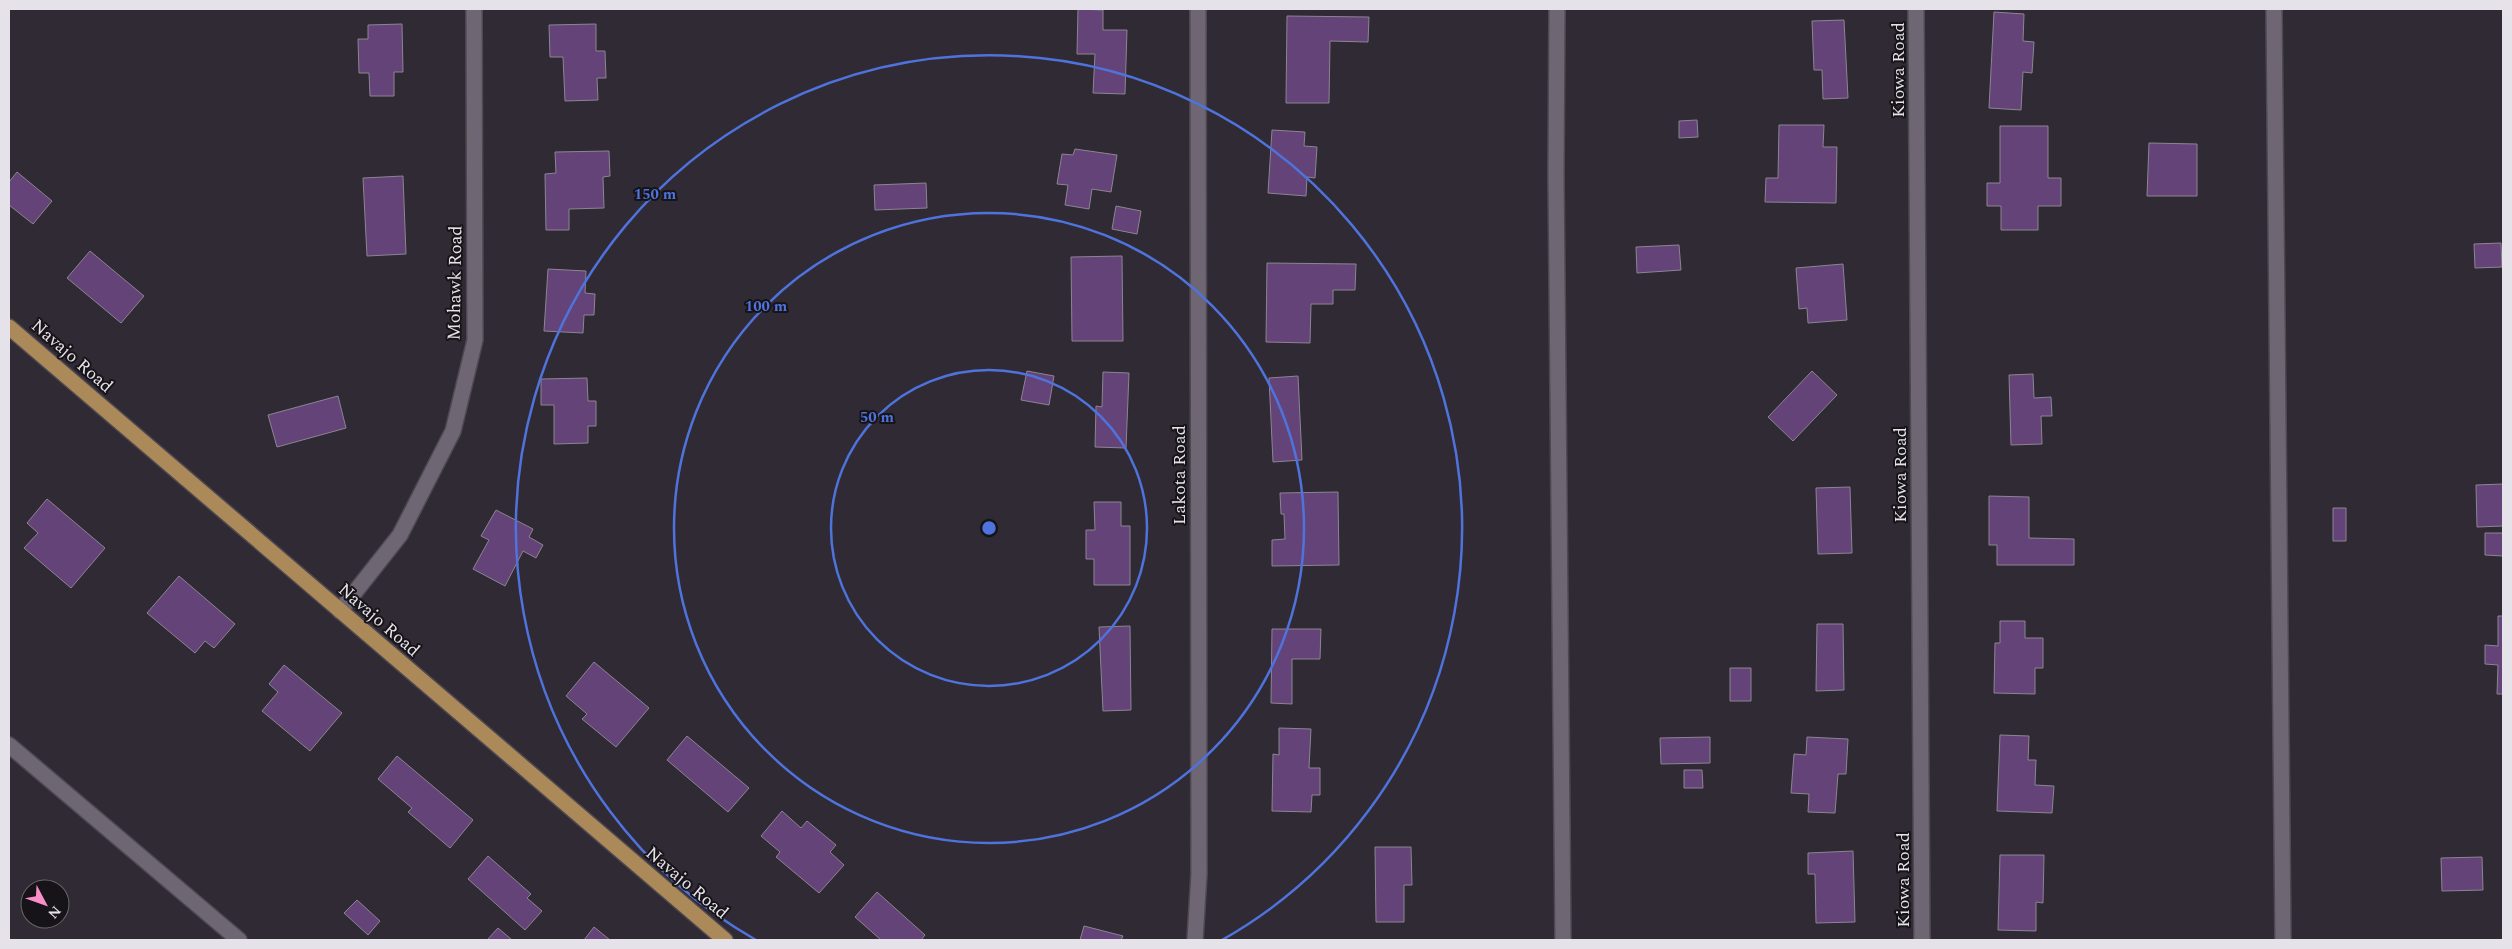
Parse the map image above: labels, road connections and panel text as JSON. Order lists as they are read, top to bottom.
{
  "streets": {
    "main road": ["Navajo Road"],
    "street": ["Kiowa Road", "Mohawk Road", "Lakota Road"]
  },
  "crossings": [
    ["Mohawk Road", "Navajo Road"]
  ],
  "north": "bottom right",
  "rings": ["150 m", "100 m", "50 m"]
}
